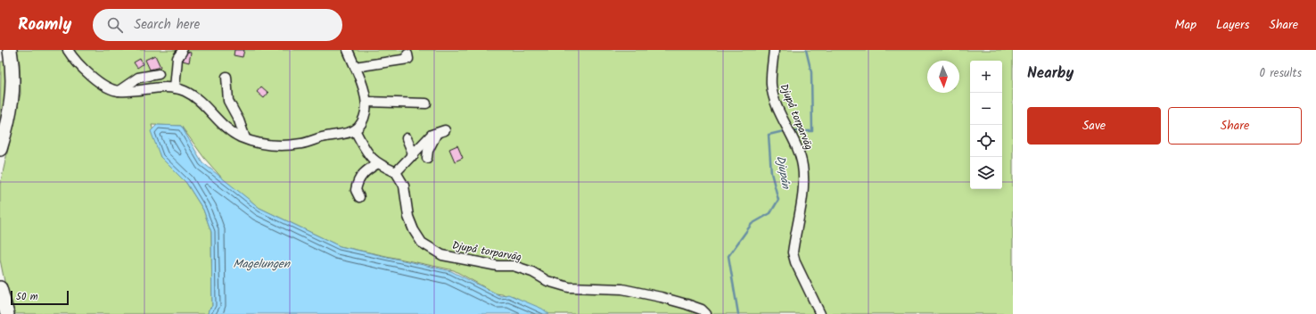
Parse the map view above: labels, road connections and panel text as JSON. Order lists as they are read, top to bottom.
{
  "streets": {
    "street": ["Djupå torparväg"]
  },
  "water": ["Djupån", "Magelungen"],
  "scale_bar": "50 m",
  "north": "bottom",
  "page": {
    "header": "Roamly",
    "search": "Search here",
    "nav": ["Map", "Layers", "Share"],
    "heading": ["Nearby", "0 results"],
    "map_buttons": ["+", "−"],
    "buttons": ["Save", "Share"],
    "scale": "50 m"
  }
}
